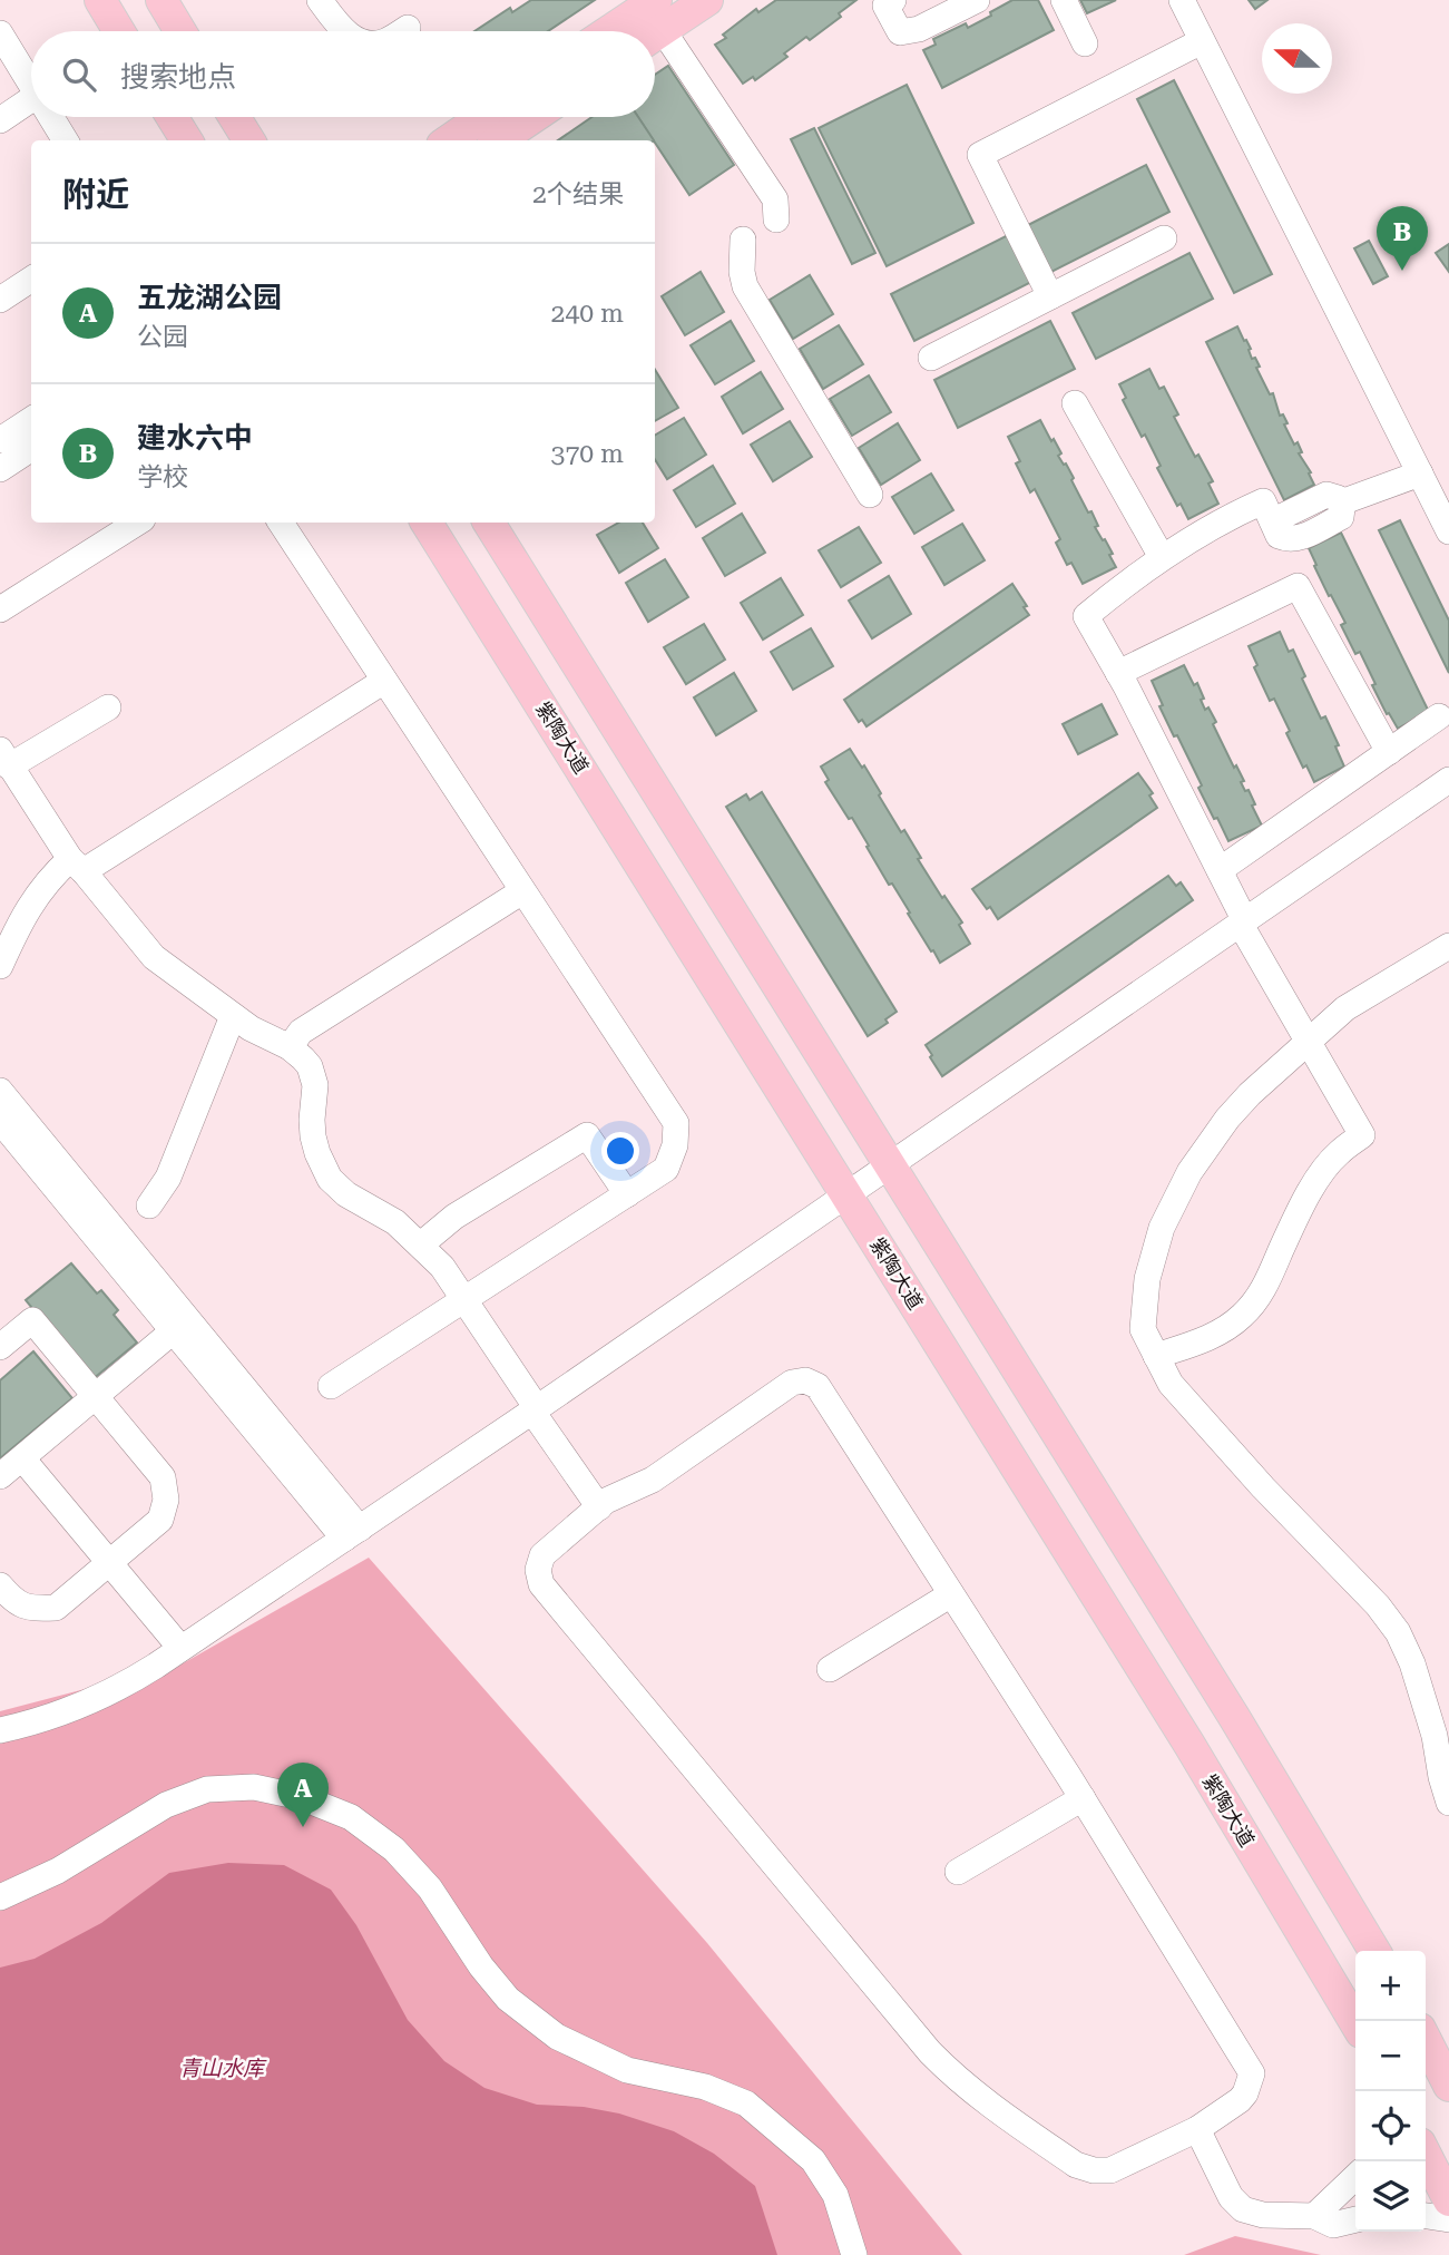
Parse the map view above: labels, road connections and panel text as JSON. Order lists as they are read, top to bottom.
{
  "streets": {
    "main road": ["紫陶大道"]
  },
  "water": ["青山水库"],
  "north": "left",
  "page": {
    "search": "搜索地点",
    "heading": ["附近", "2个结果"],
    "pins": ["B", "A"],
    "list": [
      {
        "mark": "A",
        "name": "五龙湖公园",
        "note": "公园",
        "value": "240 m"
      },
      {
        "mark": "B",
        "name": "建水六中",
        "note": "学校",
        "value": "370 m"
      }
    ],
    "map_buttons": ["+", "−"]
  }
}
